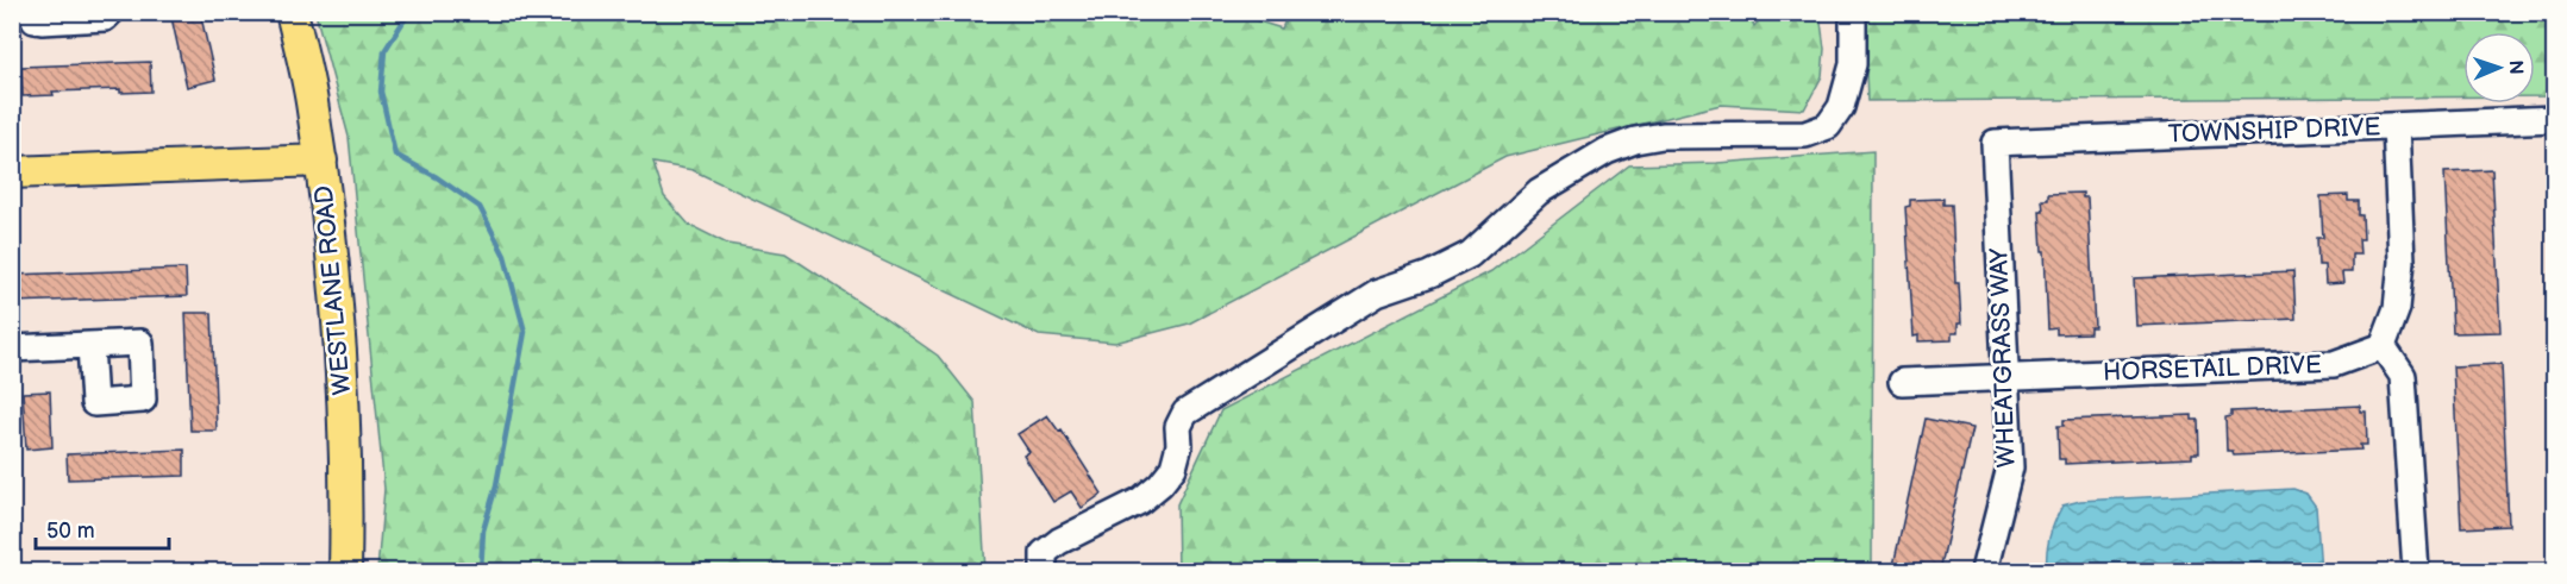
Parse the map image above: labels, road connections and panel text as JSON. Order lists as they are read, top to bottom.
{
  "streets": {
    "main road": ["WESTLANE ROAD"],
    "street": ["TOWNSHIP DRIVE", "WHEATGRASS WAY", "HORSETAIL DRIVE"]
  },
  "crossings": [
    ["TOWNSHIP DRIVE", "WHEATGRASS WAY"],
    ["WHEATGRASS WAY", "HORSETAIL DRIVE"]
  ],
  "scale_bar": "50 m",
  "north": "right"
}
